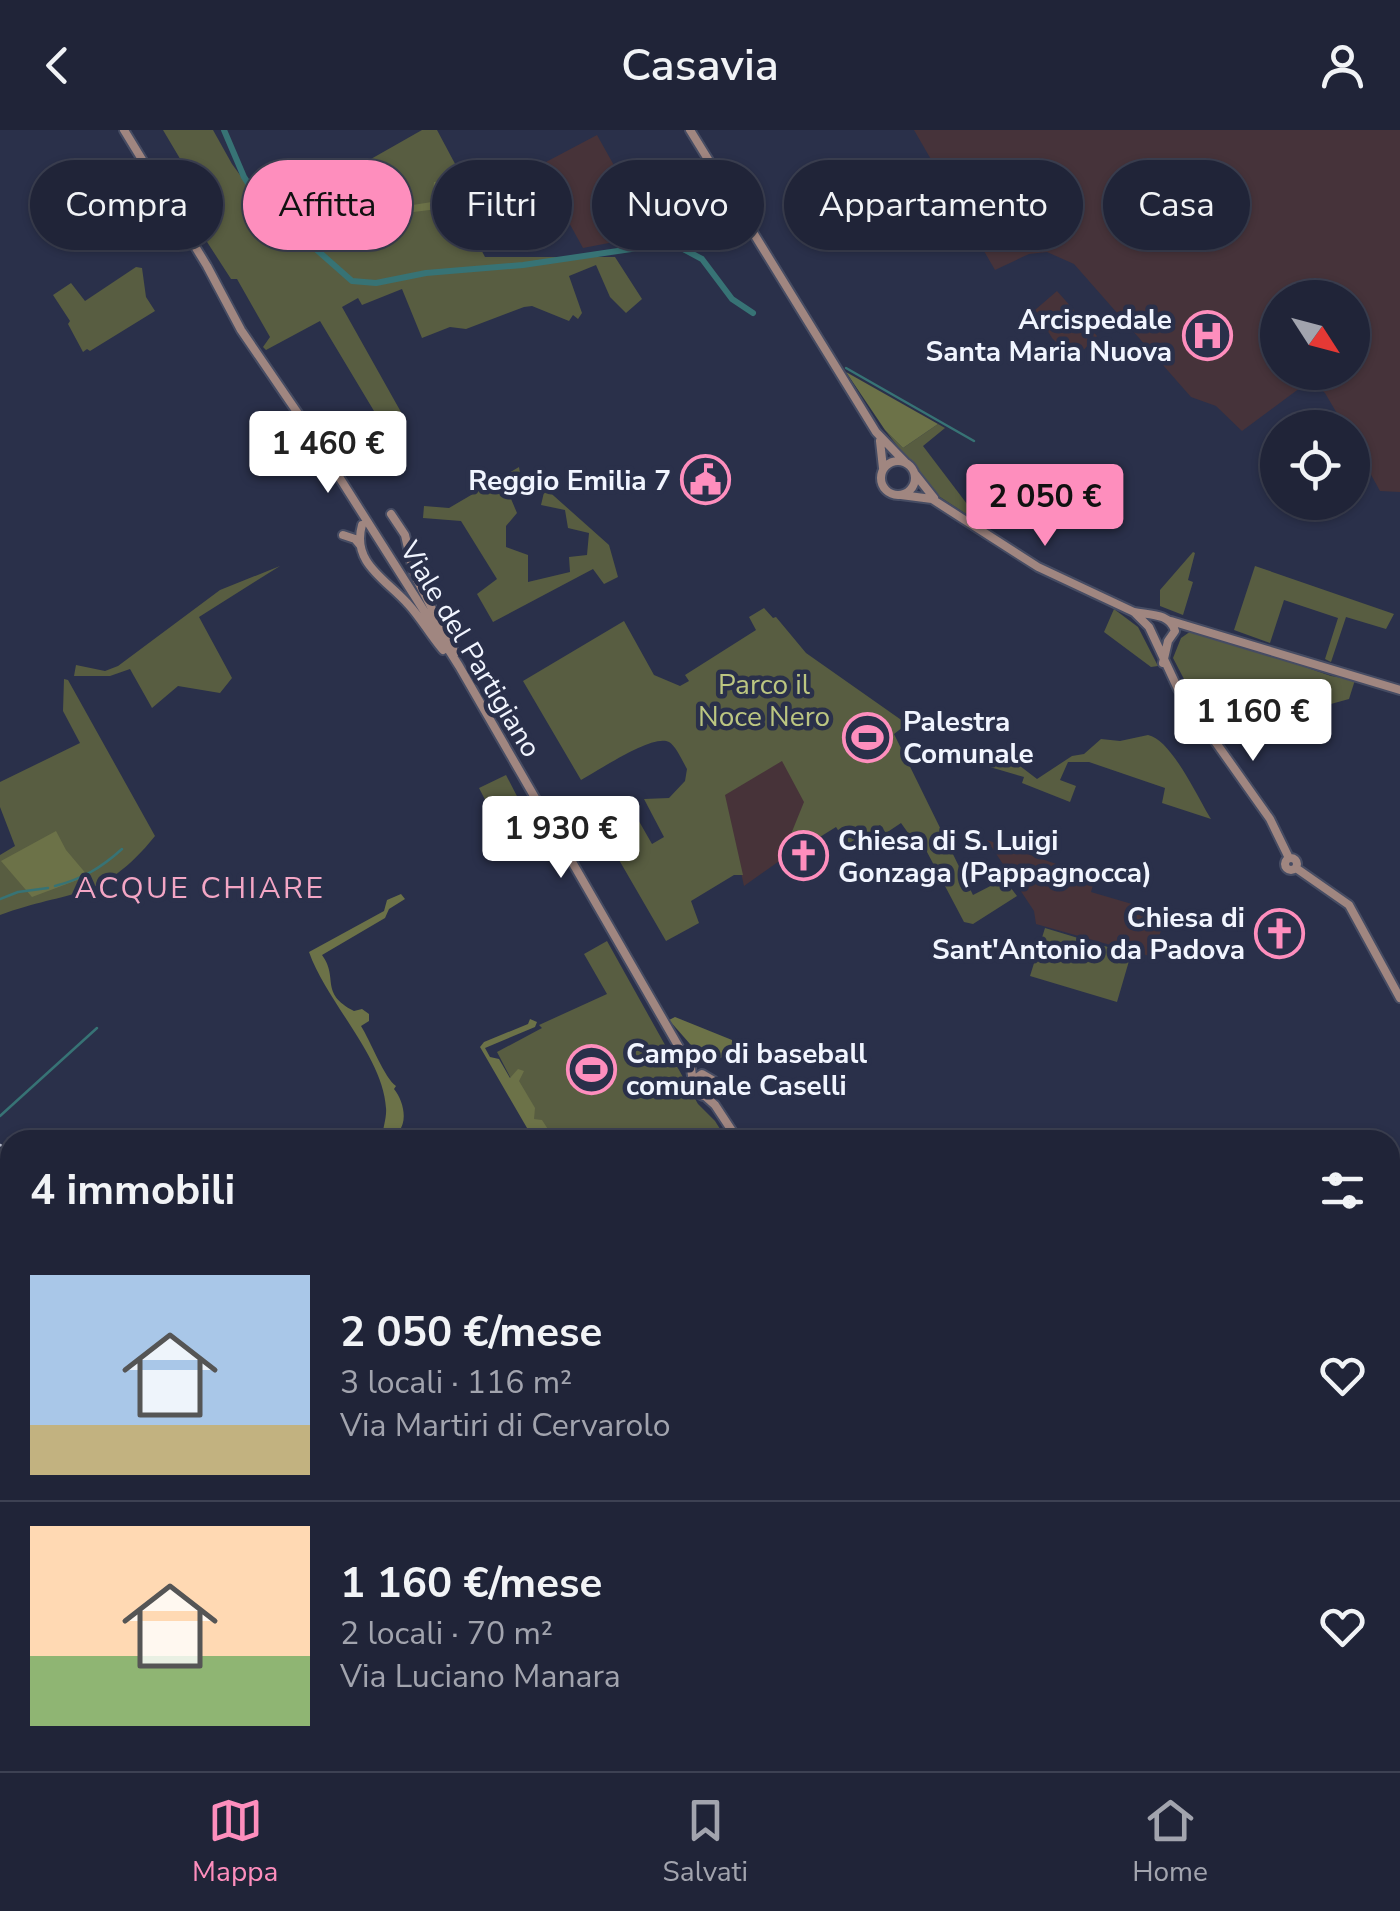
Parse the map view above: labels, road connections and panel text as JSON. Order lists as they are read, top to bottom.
{
  "streets": {
    "street": ["Viale del Partigiano"]
  },
  "districts": ["ACQUE CHIARE"],
  "parks": ["Parco il Noce Nero"],
  "places": {
    "hospital": ["Arcispedale Santa Maria Nuova"],
    "public building": ["Reggio Emilia 7"],
    "sports": ["Palestra Comunale", "Campo di baseball comunale Caselli"],
    "church": ["Chiesa di S. Luigi Gonzaga (Pappagnocca)", "Chiesa di Sant'Antonio da Padova"]
  },
  "north": "bottom right",
  "page": {
    "header": "Casavia",
    "chip": [
      "Compra",
      "Affitta",
      "Filtri",
      "Nuovo",
      "Appartamento",
      "Casa"
    ],
    "price": [
      "1 460 €",
      "2 050 €",
      "1 160 €",
      "1 930 €"
    ],
    "heading": "4 immobili",
    "list": [
      {
        "name": "2 050 €/mese",
        "note": "3 locali · 116 m² · Via Martiri di Cervarolo"
      },
      {
        "name": "1 160 €/mese",
        "note": "2 locali · 70 m² · Via Luciano Manara"
      }
    ],
    "tabs": ["Mappa", "Salvati", "Home"]
  }
}
